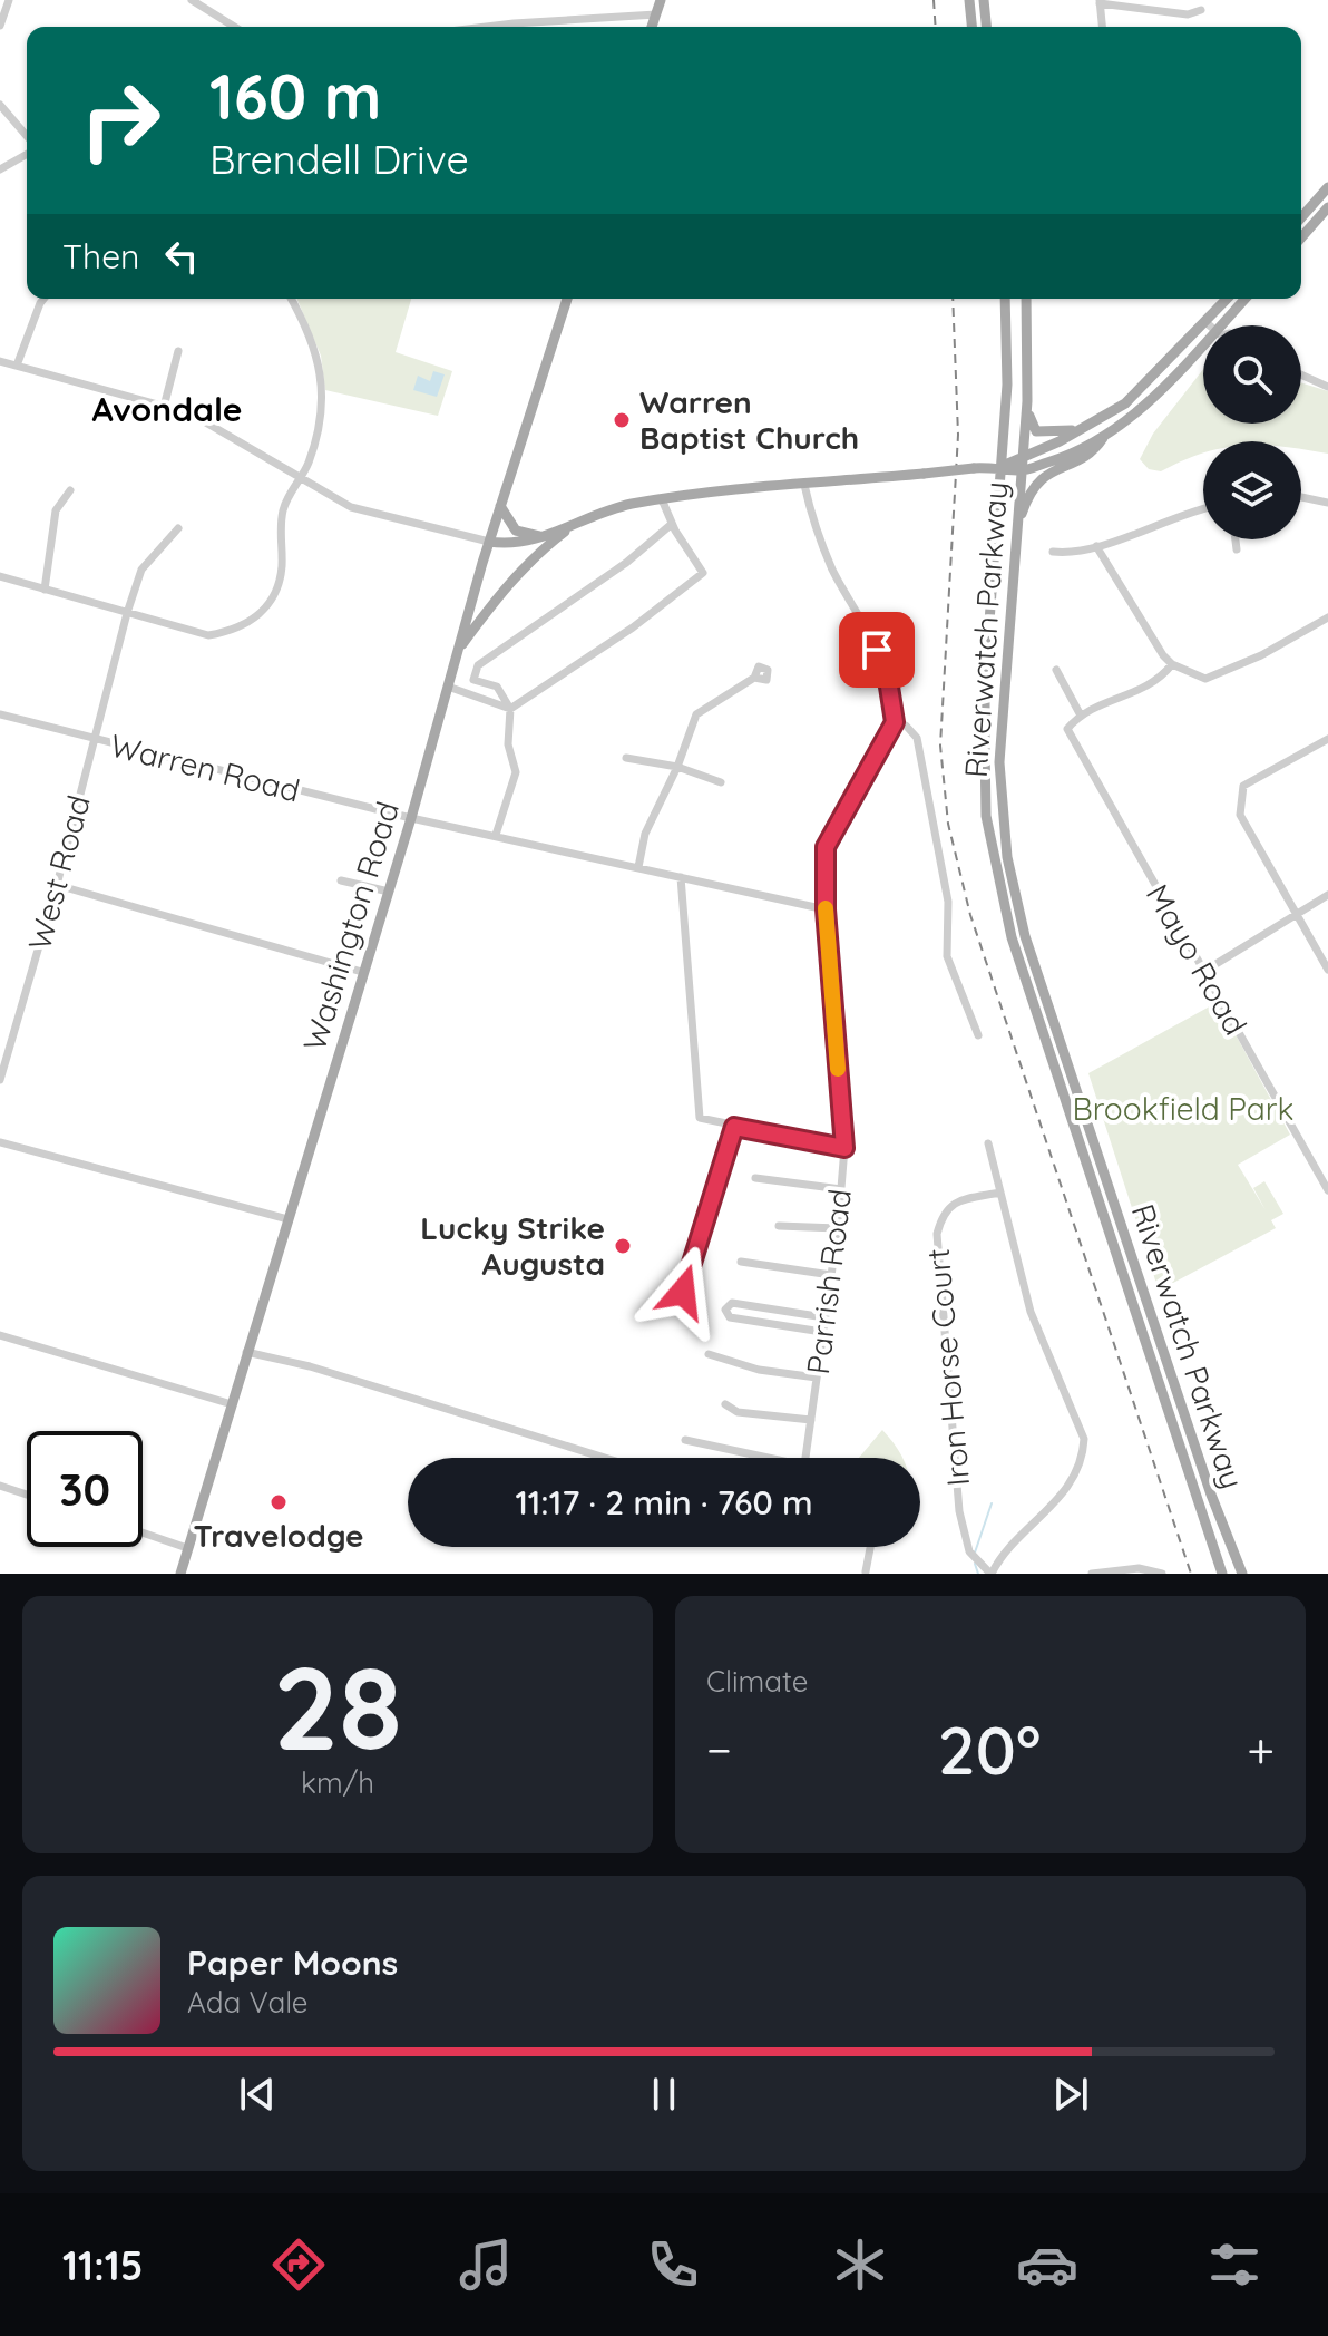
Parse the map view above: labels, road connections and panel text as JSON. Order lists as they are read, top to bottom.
{
  "streets": {
    "main road": ["Riverwatch Parkway", "Washington Road"],
    "street": [
      "Warren Road",
      "West Road",
      "Mayo Road",
      "Parrish Road",
      "Iron Horse Court"
    ]
  },
  "crossings": [
    ["Warren Road", "West Road"],
    ["Warren Road", "Washington Road"],
    ["Warren Road", "Parrish Road"]
  ],
  "districts": ["Avondale"],
  "parks": ["Brookfield Park"],
  "places": ["Warren Baptist Church", "Lucky Strike Augusta", "Travelodge"],
  "page": {
    "turn": ["160 m", "Brendell Drive"],
    "then": "Then",
    "limit": "30",
    "trip": "11:17 · 2 min · 760 m",
    "tile": [
      ["28", "km/h"],
      "Climate"
    ],
    "heat": ["−", "20°", "+"],
    "song": ["Paper Moons", "Ada Vale"],
    "tabs": "11:15"
  }
}
